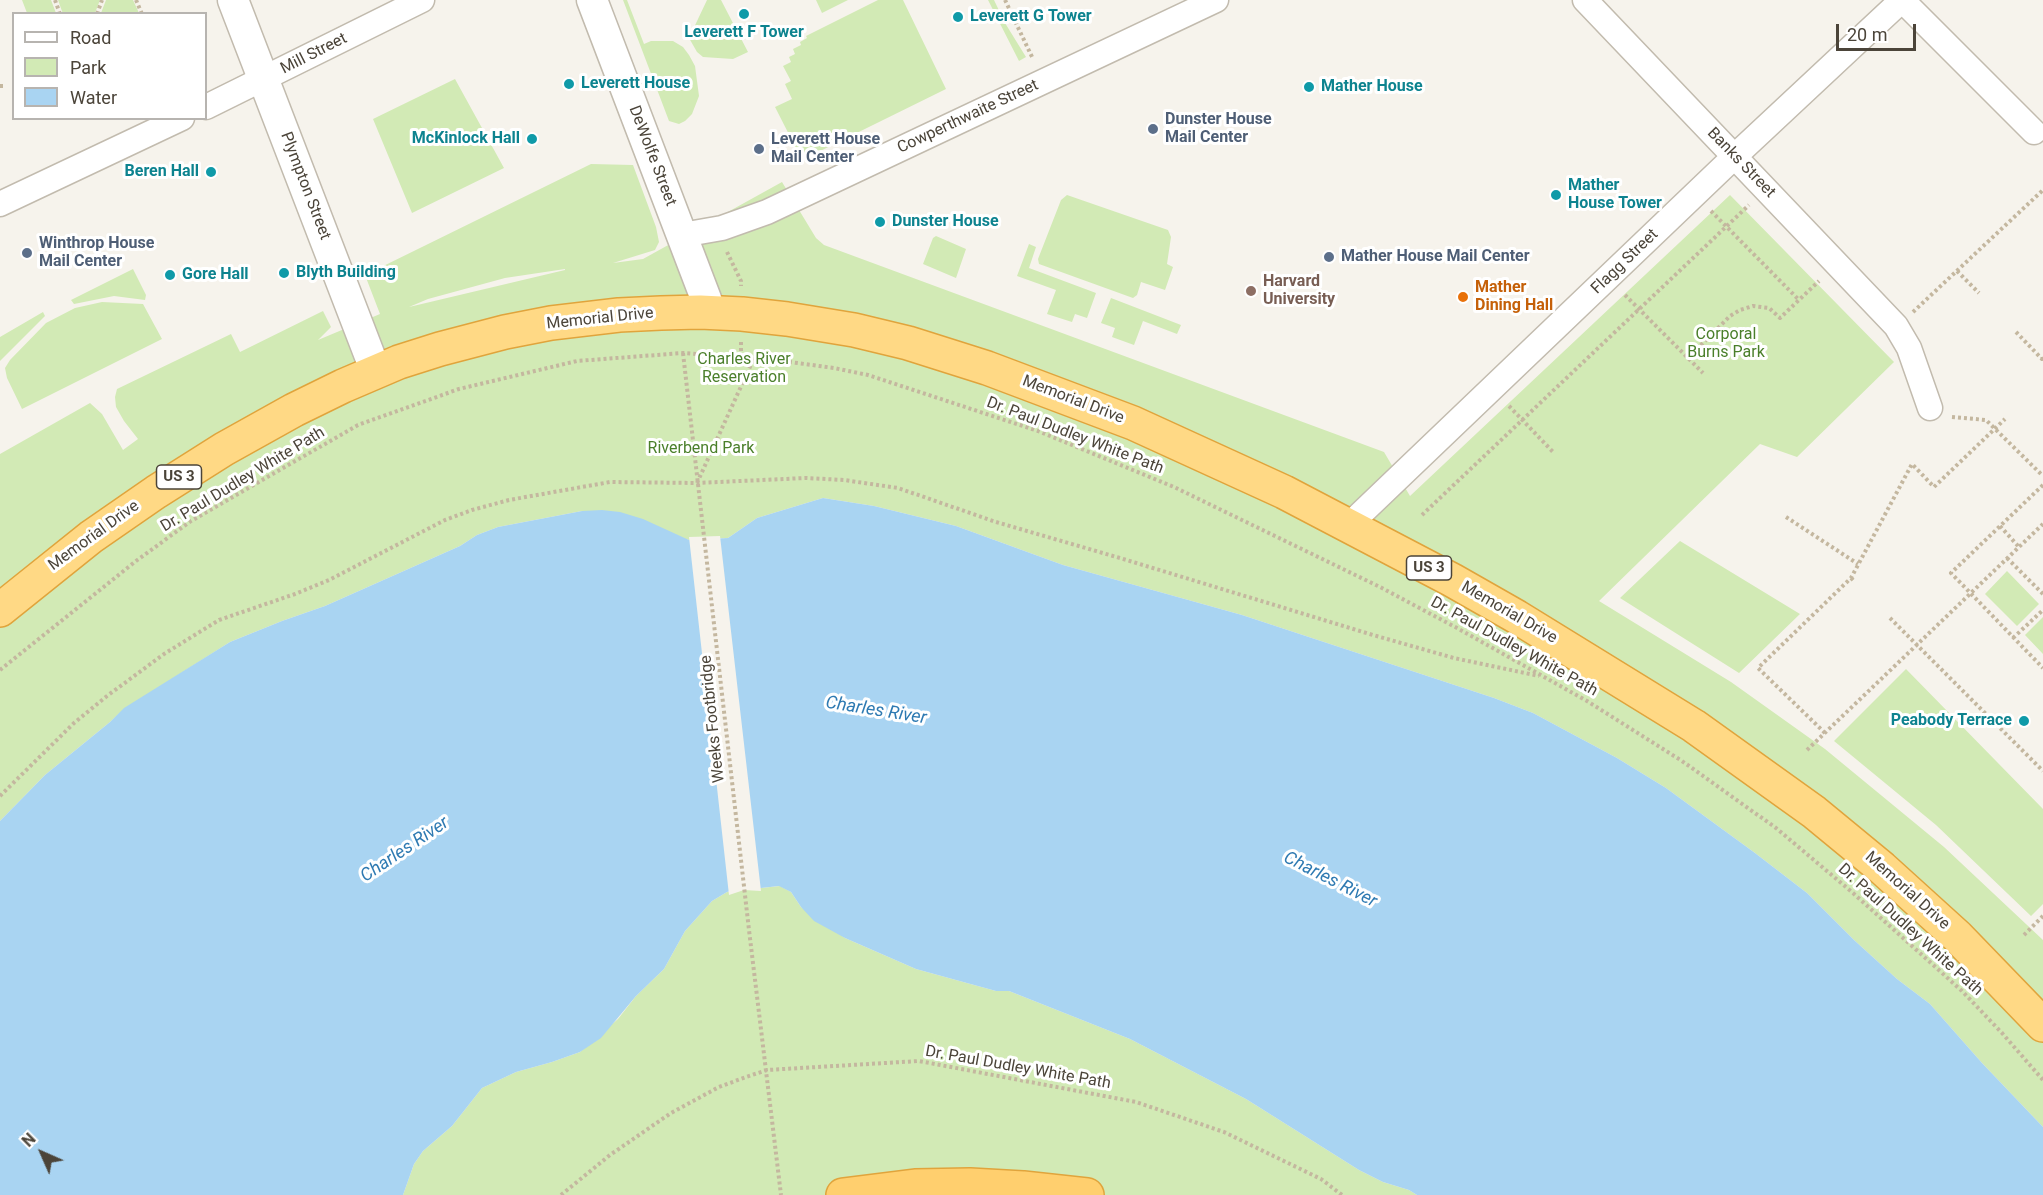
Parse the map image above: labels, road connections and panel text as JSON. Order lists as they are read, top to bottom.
{
  "streets": {
    "highway": ["Memorial Drive", "US 3"],
    "street": [
      "Mill Street",
      "Cowperthwaite Street",
      "DeWolfe Street",
      "Banks Street",
      "Plympton Street",
      "Flagg Street"
    ],
    "path": ["Dr. Paul Dudley White Path", "Weeks Footbridge"]
  },
  "crossings": [
    ["Mill Street", "Plympton Street"],
    ["Cowperthwaite Street", "DeWolfe Street"],
    ["DeWolfe Street", "Memorial Drive"],
    ["Banks Street", "Flagg Street"],
    ["Plympton Street", "Memorial Drive"],
    ["Flagg Street", "Memorial Drive"],
    ["Dr. Paul Dudley White Path", "Weeks Footbridge"]
  ],
  "water": ["Charles River"],
  "parks": ["Corporal Burns Park", "Charles River Reservation", "Riverbend Park"],
  "places": [
    "Leverett F Tower",
    "Leverett G Tower",
    "Leverett House",
    "Mather House",
    "Dunster House Mail Center",
    "McKinlock Hall",
    "Leverett House Mail Center",
    "Beren Hall",
    "Mather House Tower",
    "Dunster House",
    "Winthrop House Mail Center",
    "Mather House Mail Center",
    "Blyth Building",
    "Gore Hall",
    "Harvard University",
    "Mather Dining Hall",
    "Peabody Terrace"
  ],
  "legend": ["Road", "Park", "Water"],
  "scale_bar": "20 m",
  "north": "top left"
}
